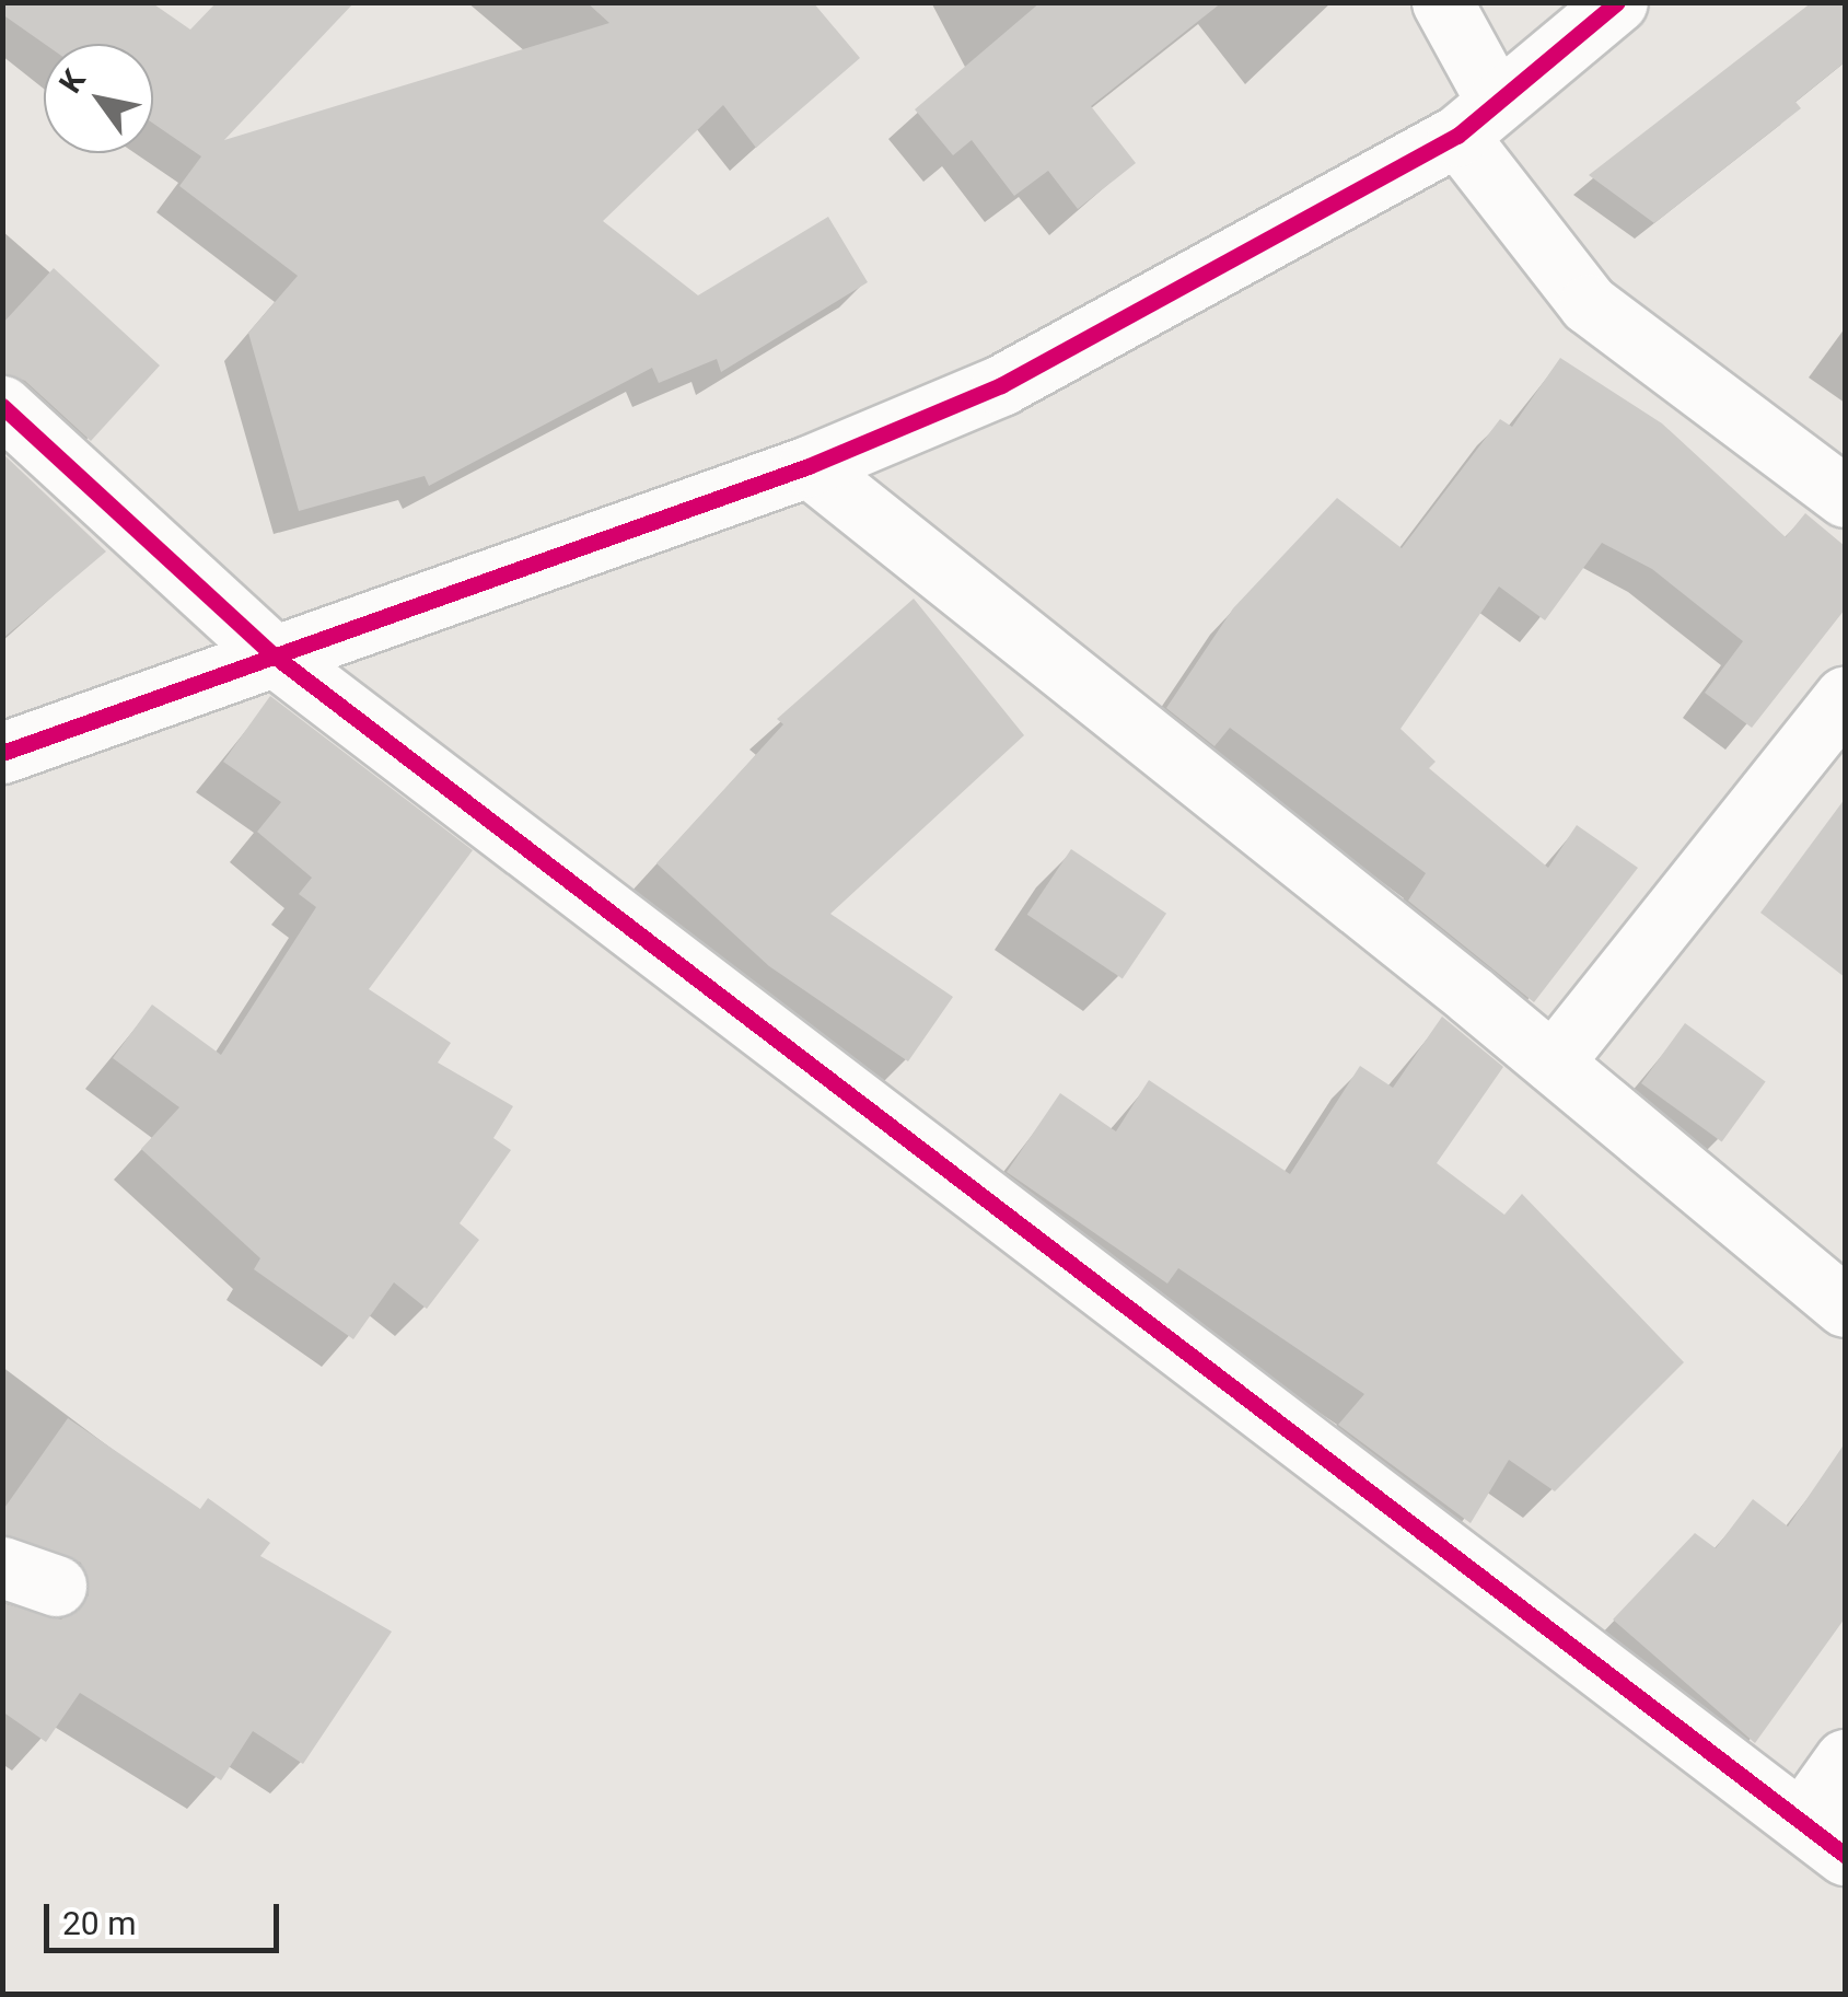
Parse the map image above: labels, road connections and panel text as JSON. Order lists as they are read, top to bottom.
{
  "scale_bar": "20 m",
  "north": "top left"
}
